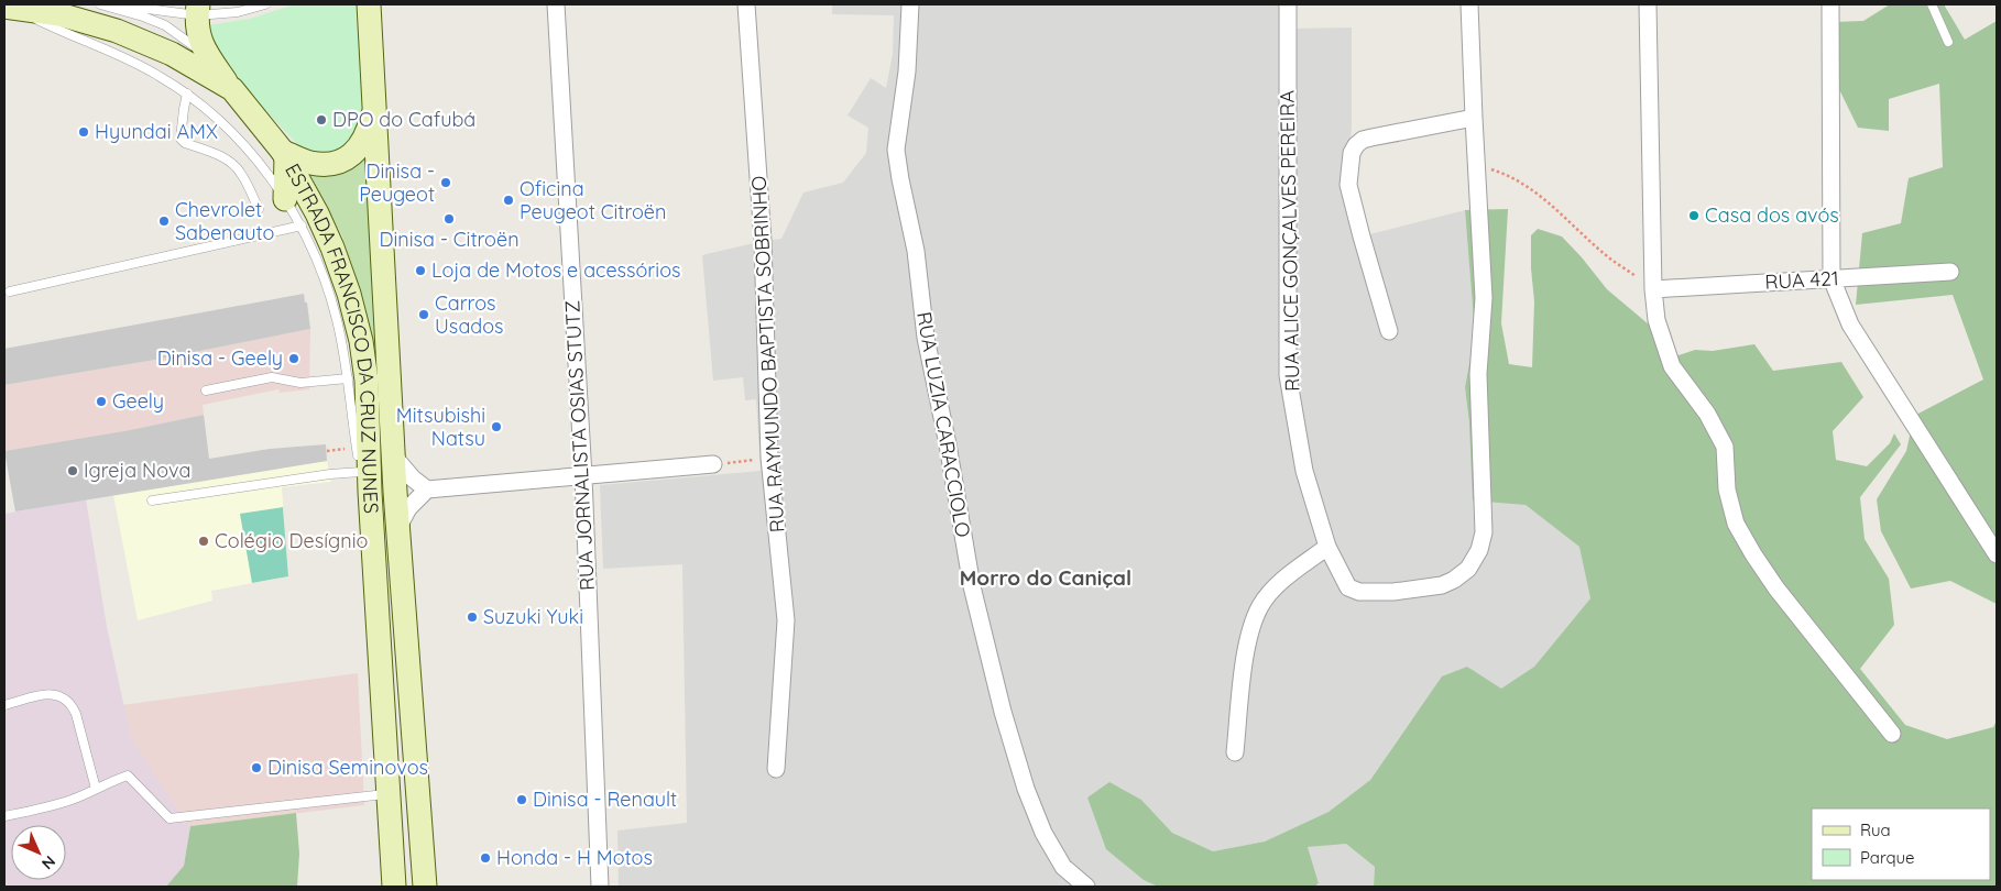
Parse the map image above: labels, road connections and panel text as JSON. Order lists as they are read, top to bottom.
{
  "streets": {
    "main road": ["ESTRADA FRANCISCO DA CRUZ NUNES"],
    "street": [
      "RUA ALICE GONÇALVES PEREIRA",
      "RUA 421",
      "RUA RAYMUNDO BAPTISTA SOBRINHO",
      "RUA LUZIA CARACCIOLO",
      "RUA JORNALISTA OSIAS STUTZ"
    ]
  },
  "districts": ["Morro do Caniçal"],
  "places": [
    "DPO do Cafubá",
    "Hyundai AMX",
    "Dinisa - Peugeot",
    "Oficina Peugeot Citroën",
    "Casa dos avós",
    "Dinisa - Citroën",
    "Chevrolet Sabenauto",
    "Loja de Motos e acessórios",
    "Carros Usados",
    "Dinisa - Geely",
    "Geely",
    "Mitsubishi Natsu",
    "Igreja Nova",
    "Colégio Desígnio",
    "Suzuki Yuki",
    "Dinisa Seminovos",
    "Dinisa - Renault",
    "Honda - H Motos"
  ],
  "legend": ["Rua", "Parque"],
  "north": "bottom right"
}
